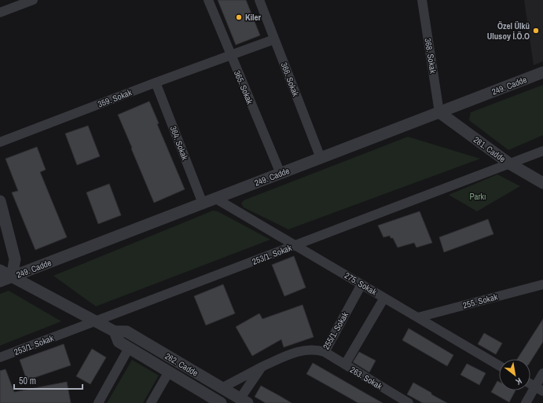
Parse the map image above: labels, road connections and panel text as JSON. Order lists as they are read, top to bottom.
{
  "streets": {
    "street": [
      "368. Sokak",
      "366. Sokak",
      "249. Cadde",
      "365. Sokak",
      "359. Sokak",
      "364. Sokak",
      "281. Cadde",
      "253/1. Sokak",
      "275. Sokak",
      "255. Sokak",
      "255/1. Sokak",
      "262. Cadde",
      "263. Sokak"
    ]
  },
  "crossings": [
    ["368. Sokak", "249. Cadde"],
    ["368. Sokak", "281. Cadde"],
    ["366. Sokak", "249. Cadde"],
    ["366. Sokak", "359. Sokak"],
    ["249. Cadde", "365. Sokak"],
    ["249. Cadde", "364. Sokak"],
    ["249. Cadde", "281. Cadde"],
    ["249. Cadde", "275. Sokak"],
    ["249. Cadde", "262. Cadde"],
    ["365. Sokak", "359. Sokak"],
    ["359. Sokak", "364. Sokak"],
    ["281. Cadde", "253/1. Sokak"],
    ["253/1. Sokak", "275. Sokak"],
    ["253/1. Sokak", "262. Cadde"],
    ["275. Sokak", "255. Sokak"],
    ["275. Sokak", "255/1. Sokak"],
    ["255/1. Sokak", "262. Cadde"],
    ["255/1. Sokak", "263. Sokak"]
  ],
  "parks": ["Parkı"],
  "places": ["Kiler", "Özel Ülkü Ulusoy İ.Ö.O"],
  "scale_bar": "50 m",
  "north": "bottom right"
}
